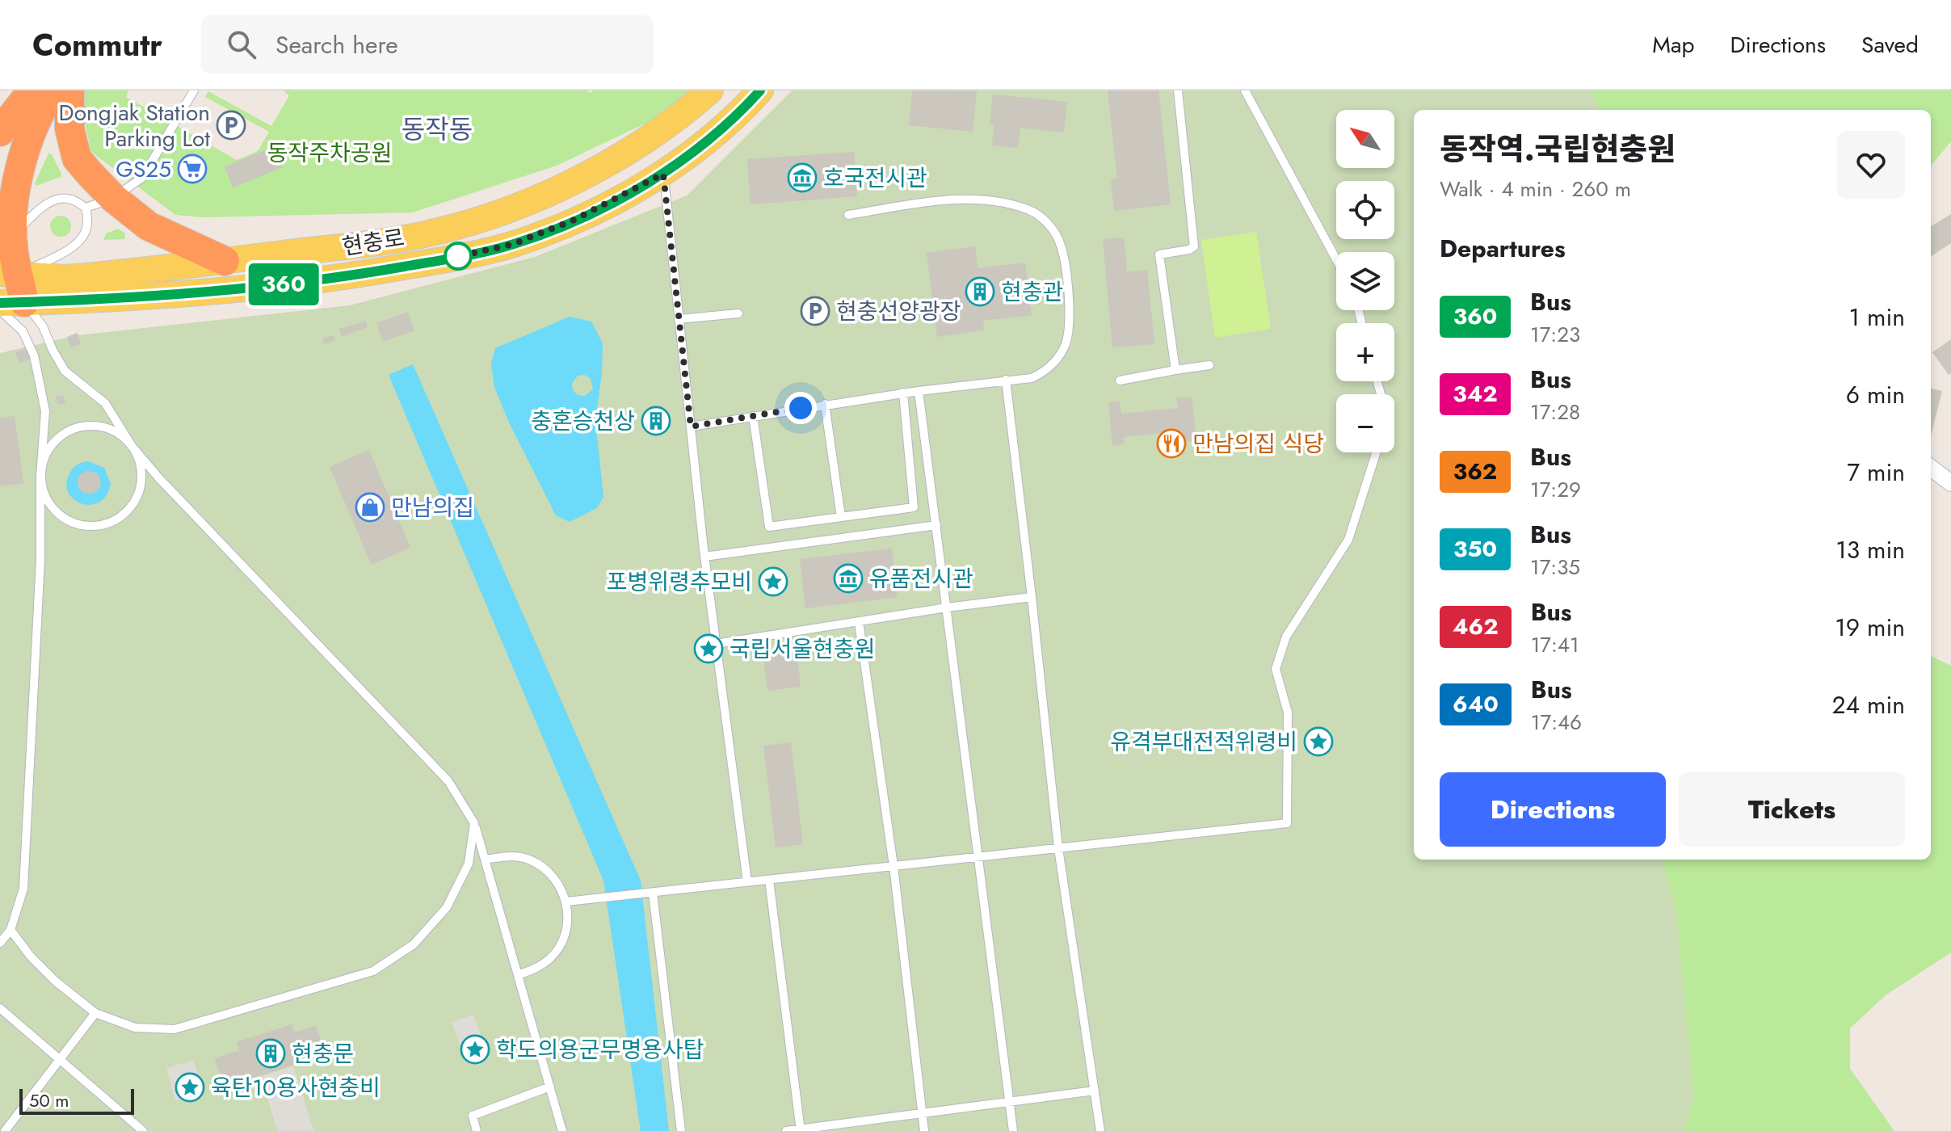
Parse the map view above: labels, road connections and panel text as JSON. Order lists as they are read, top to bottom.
{
  "streets": {
    "main road": ["현충로"]
  },
  "districts": ["동작동"],
  "parks": ["동작주차공원"],
  "places": {
    "parking": ["Dongjak Station Parking Lot", "현충선양광장"],
    "supermarket": ["GS25"],
    "museum": ["호국전시관", "유품전시관"],
    "building": ["현충관", "충혼승천상", "현충문"],
    "restaurant": ["만남의집 식당"],
    "shop": ["만남의집"],
    "place": [
      "포병위령추모비",
      "국립서울현충원",
      "유격부대전적위령비",
      "학도의용군무명용사탑",
      "육탄10용사현충비"
    ]
  },
  "lines": ["bus line 360"],
  "scale_bar": "50 m",
  "north": "top left",
  "page": {
    "header": "Commutr",
    "search": "Search here",
    "nav": ["Map", "Directions", "Saved"],
    "on_map": "360",
    "map_buttons": ["+", "−"],
    "heading": [
      ["동작역.국립현충원", "Walk · 4 min · 260 m"],
      "Departures"
    ],
    "list": [
      {
        "mark": "360",
        "name": "Bus",
        "note": "17:23",
        "value": "1 min"
      },
      {
        "mark": "342",
        "name": "Bus",
        "note": "17:28",
        "value": "6 min"
      },
      {
        "mark": "362",
        "name": "Bus",
        "note": "17:29",
        "value": "7 min"
      },
      {
        "mark": "350",
        "name": "Bus",
        "note": "17:35",
        "value": "13 min"
      },
      {
        "mark": "462",
        "name": "Bus",
        "note": "17:41",
        "value": "19 min"
      },
      {
        "mark": "640",
        "name": "Bus",
        "note": "17:46",
        "value": "24 min"
      }
    ],
    "buttons": ["Directions", "Tickets"],
    "scale": "50 m"
  }
}
